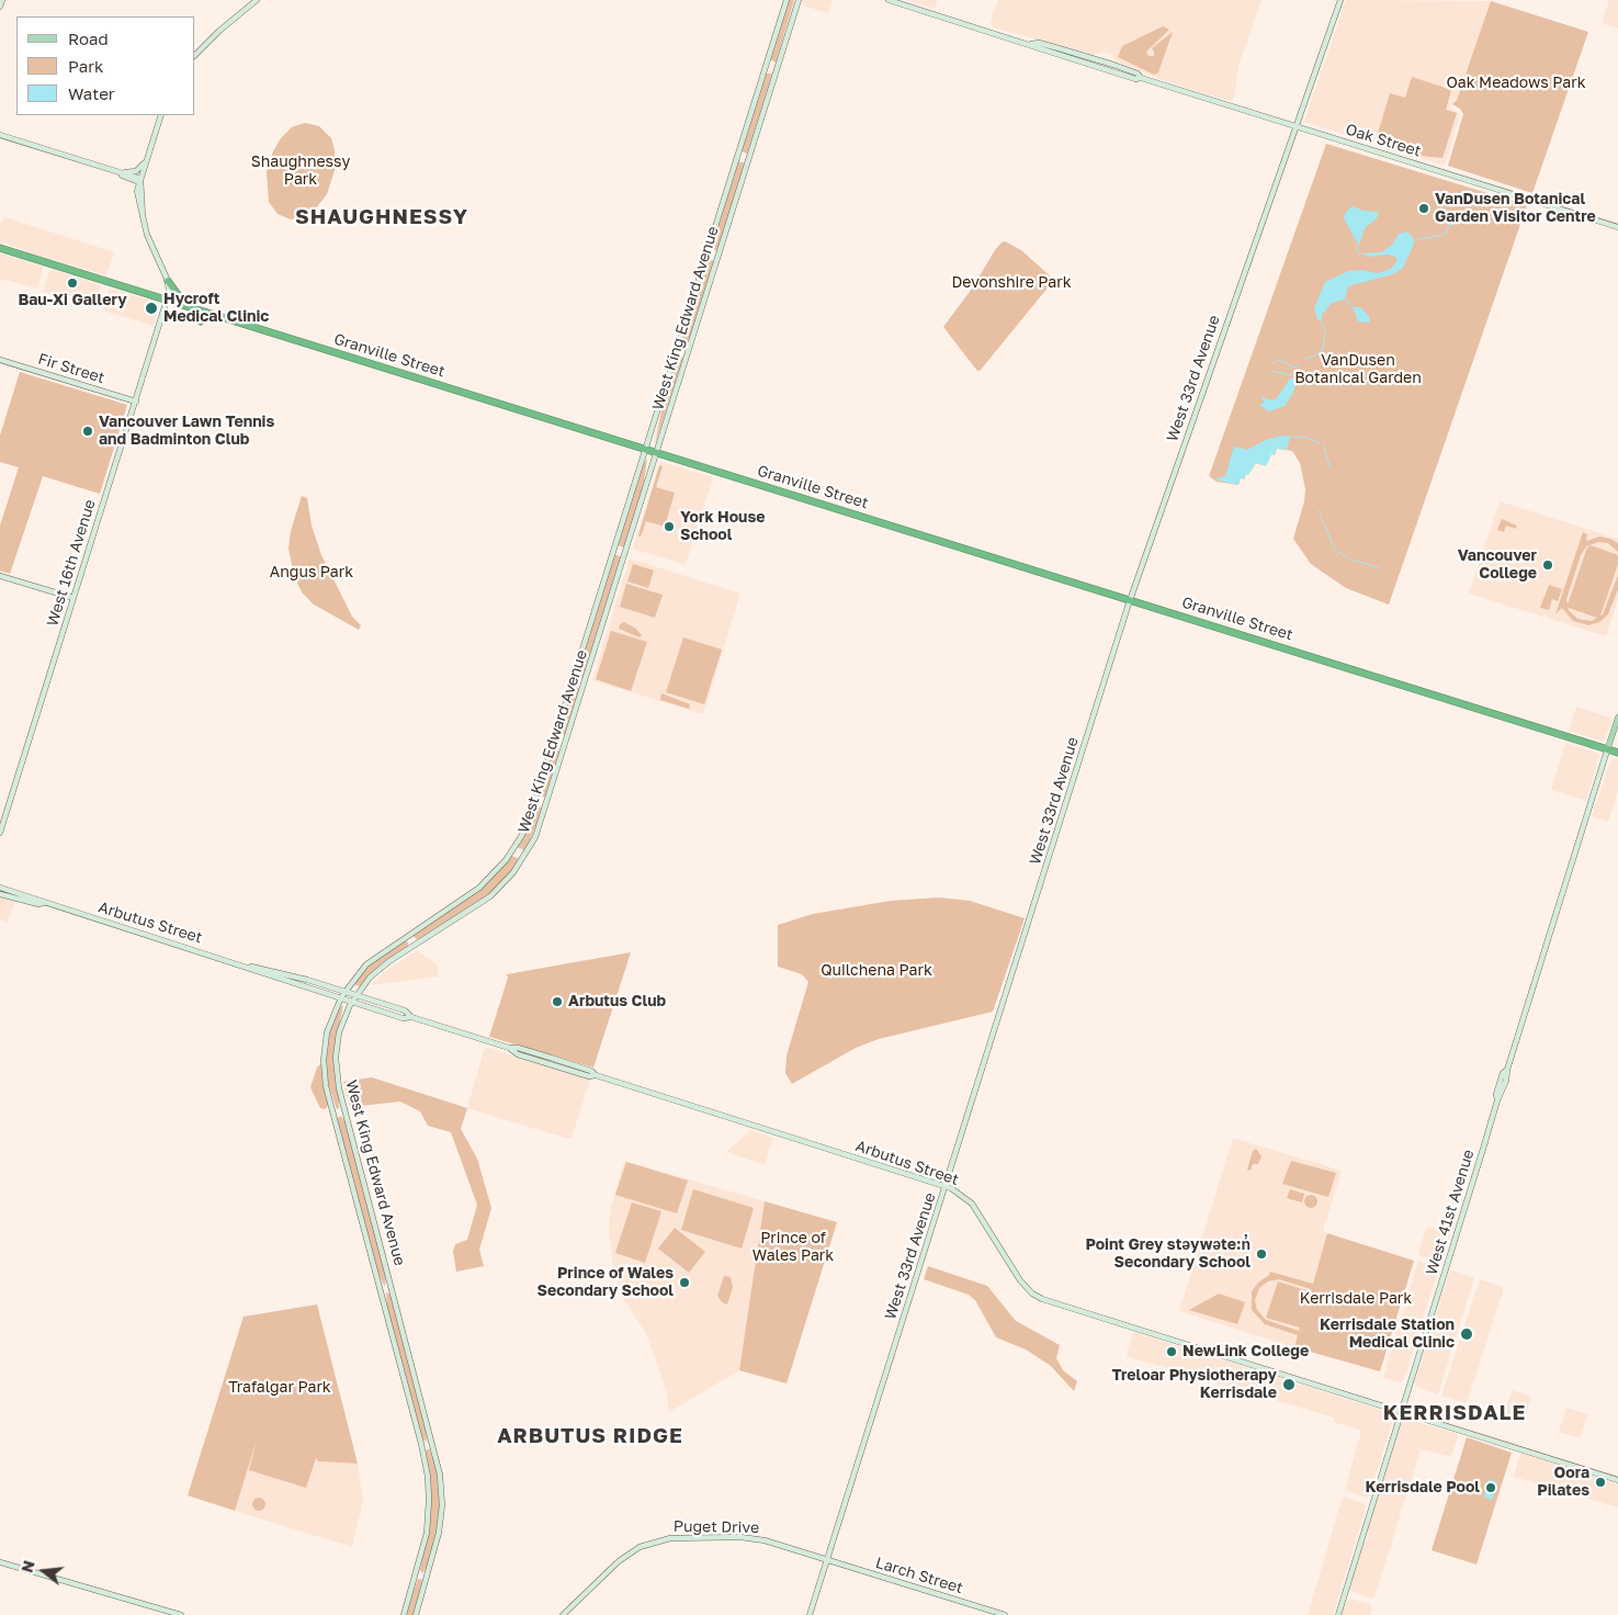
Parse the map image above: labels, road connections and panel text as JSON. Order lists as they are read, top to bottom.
{
  "streets": {
    "highway": ["Granville Street"],
    "main road": [
      "Oak Street",
      "West King Edward Avenue",
      "Fir Street",
      "West 33rd Avenue",
      "West 16th Avenue",
      "Arbutus Street",
      "West 41st Avenue",
      "Puget Drive",
      "Larch Street"
    ]
  },
  "crossings": [
    ["Oak Street", "West 33rd Avenue"],
    ["West King Edward Avenue", "Granville Street"],
    ["West King Edward Avenue", "Arbutus Street"],
    ["Granville Street", "West 33rd Avenue"],
    ["Granville Street", "West 16th Avenue"],
    ["Granville Street", "West 41st Avenue"],
    ["Fir Street", "West 16th Avenue"],
    ["West 33rd Avenue", "Arbutus Street"],
    ["West 33rd Avenue", "Puget Drive"],
    ["West 33rd Avenue", "Larch Street"],
    ["Arbutus Street", "West 41st Avenue"],
    ["Puget Drive", "Larch Street"]
  ],
  "districts": ["SHAUGHNESSY", "KERRISDALE", "ARBUTUS RIDGE"],
  "parks": [
    "Oak Meadows Park",
    "Shaughnessy Park",
    "Devonshire Park",
    "VanDusen Botanical Garden",
    "Angus Park",
    "Quilchena Park",
    "Prince of Wales Park",
    "Kerrisdale Park",
    "Trafalgar Park"
  ],
  "places": [
    "VanDusen Botanical Garden Visitor Centre",
    "Bau-Xi Gallery",
    "Hycroft Medical Clinic",
    "Vancouver Lawn Tennis and Badminton Club",
    "York House School",
    "Vancouver College",
    "Arbutus Club",
    "Point Grey stəywəte:n̓ Secondary School",
    "Prince of Wales Secondary School",
    "Kerrisdale Station Medical Clinic",
    "NewLink College",
    "Treloar Physiotherapy Kerrisdale",
    "Oora Pilates",
    "Kerrisdale Pool"
  ],
  "legend": ["Road", "Park", "Water"],
  "north": "left"
}
